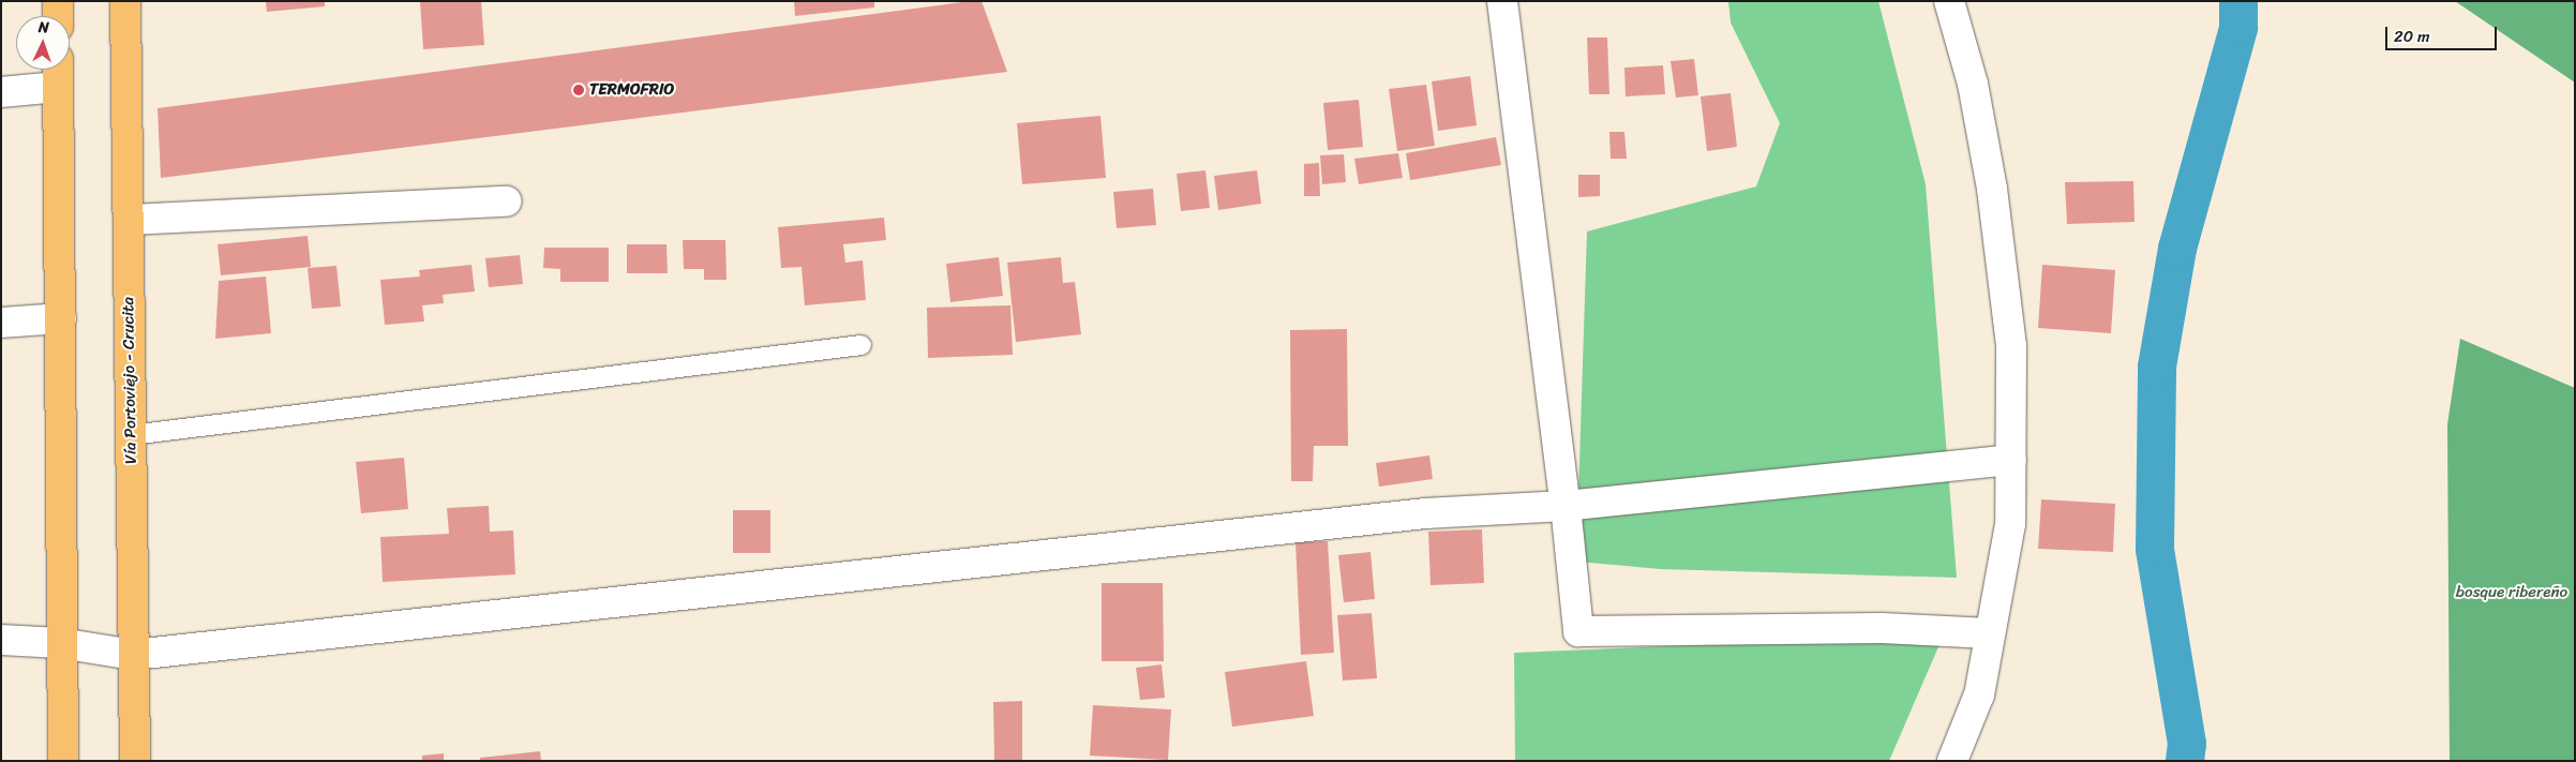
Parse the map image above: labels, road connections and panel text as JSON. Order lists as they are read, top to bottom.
{
  "streets": {
    "main road": ["Vía Portoviejo - Crucita"]
  },
  "parks": ["bosque ribereño"],
  "places": ["TERMOFRIO"],
  "scale_bar": "20 m",
  "north": "top"
}
